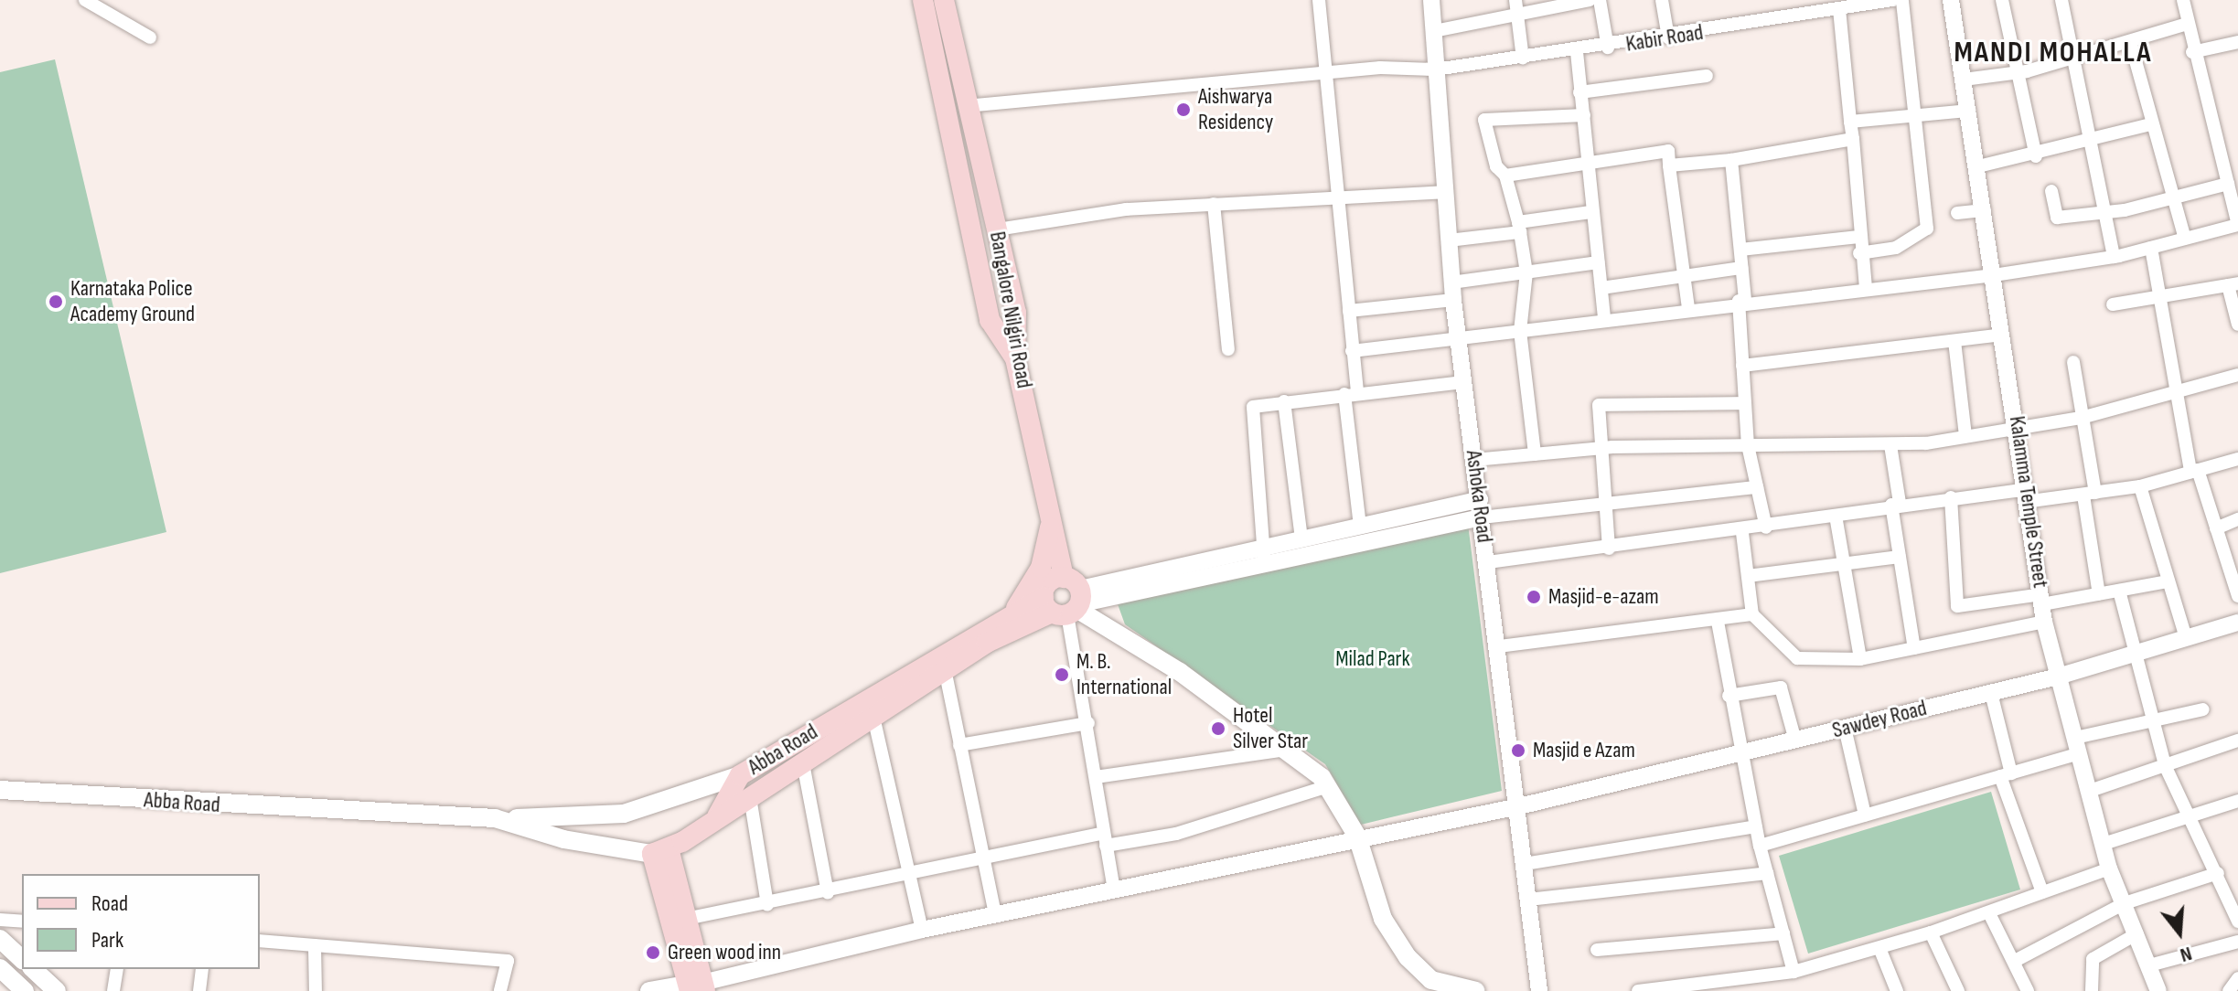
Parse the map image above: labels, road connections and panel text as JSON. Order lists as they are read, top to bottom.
{
  "streets": {
    "main road": ["Bangalore Nilgiri Road", "Abba Road"],
    "street": [
      "Kabir Road",
      "Ashoka Road",
      "Kalamma Temple Street",
      "Sawdey Road"
    ]
  },
  "crossings": [
    ["Kabir Road", "Bangalore Nilgiri Road"],
    ["Kabir Road", "Ashoka Road"],
    ["Bangalore Nilgiri Road", "Abba Road"],
    ["Ashoka Road", "Sawdey Road"],
    ["Kalamma Temple Street", "Sawdey Road"]
  ],
  "districts": ["MANDI MOHALLA"],
  "parks": ["Milad Park"],
  "places": [
    "Aishwarya Residency",
    "Karnataka Police Academy Ground",
    "Masjid-e-azam",
    "M. B. International",
    "Hotel Silver Star",
    "Masjid e Azam",
    "Green wood inn"
  ],
  "legend": ["Road", "Park"],
  "north": "bottom"
}
